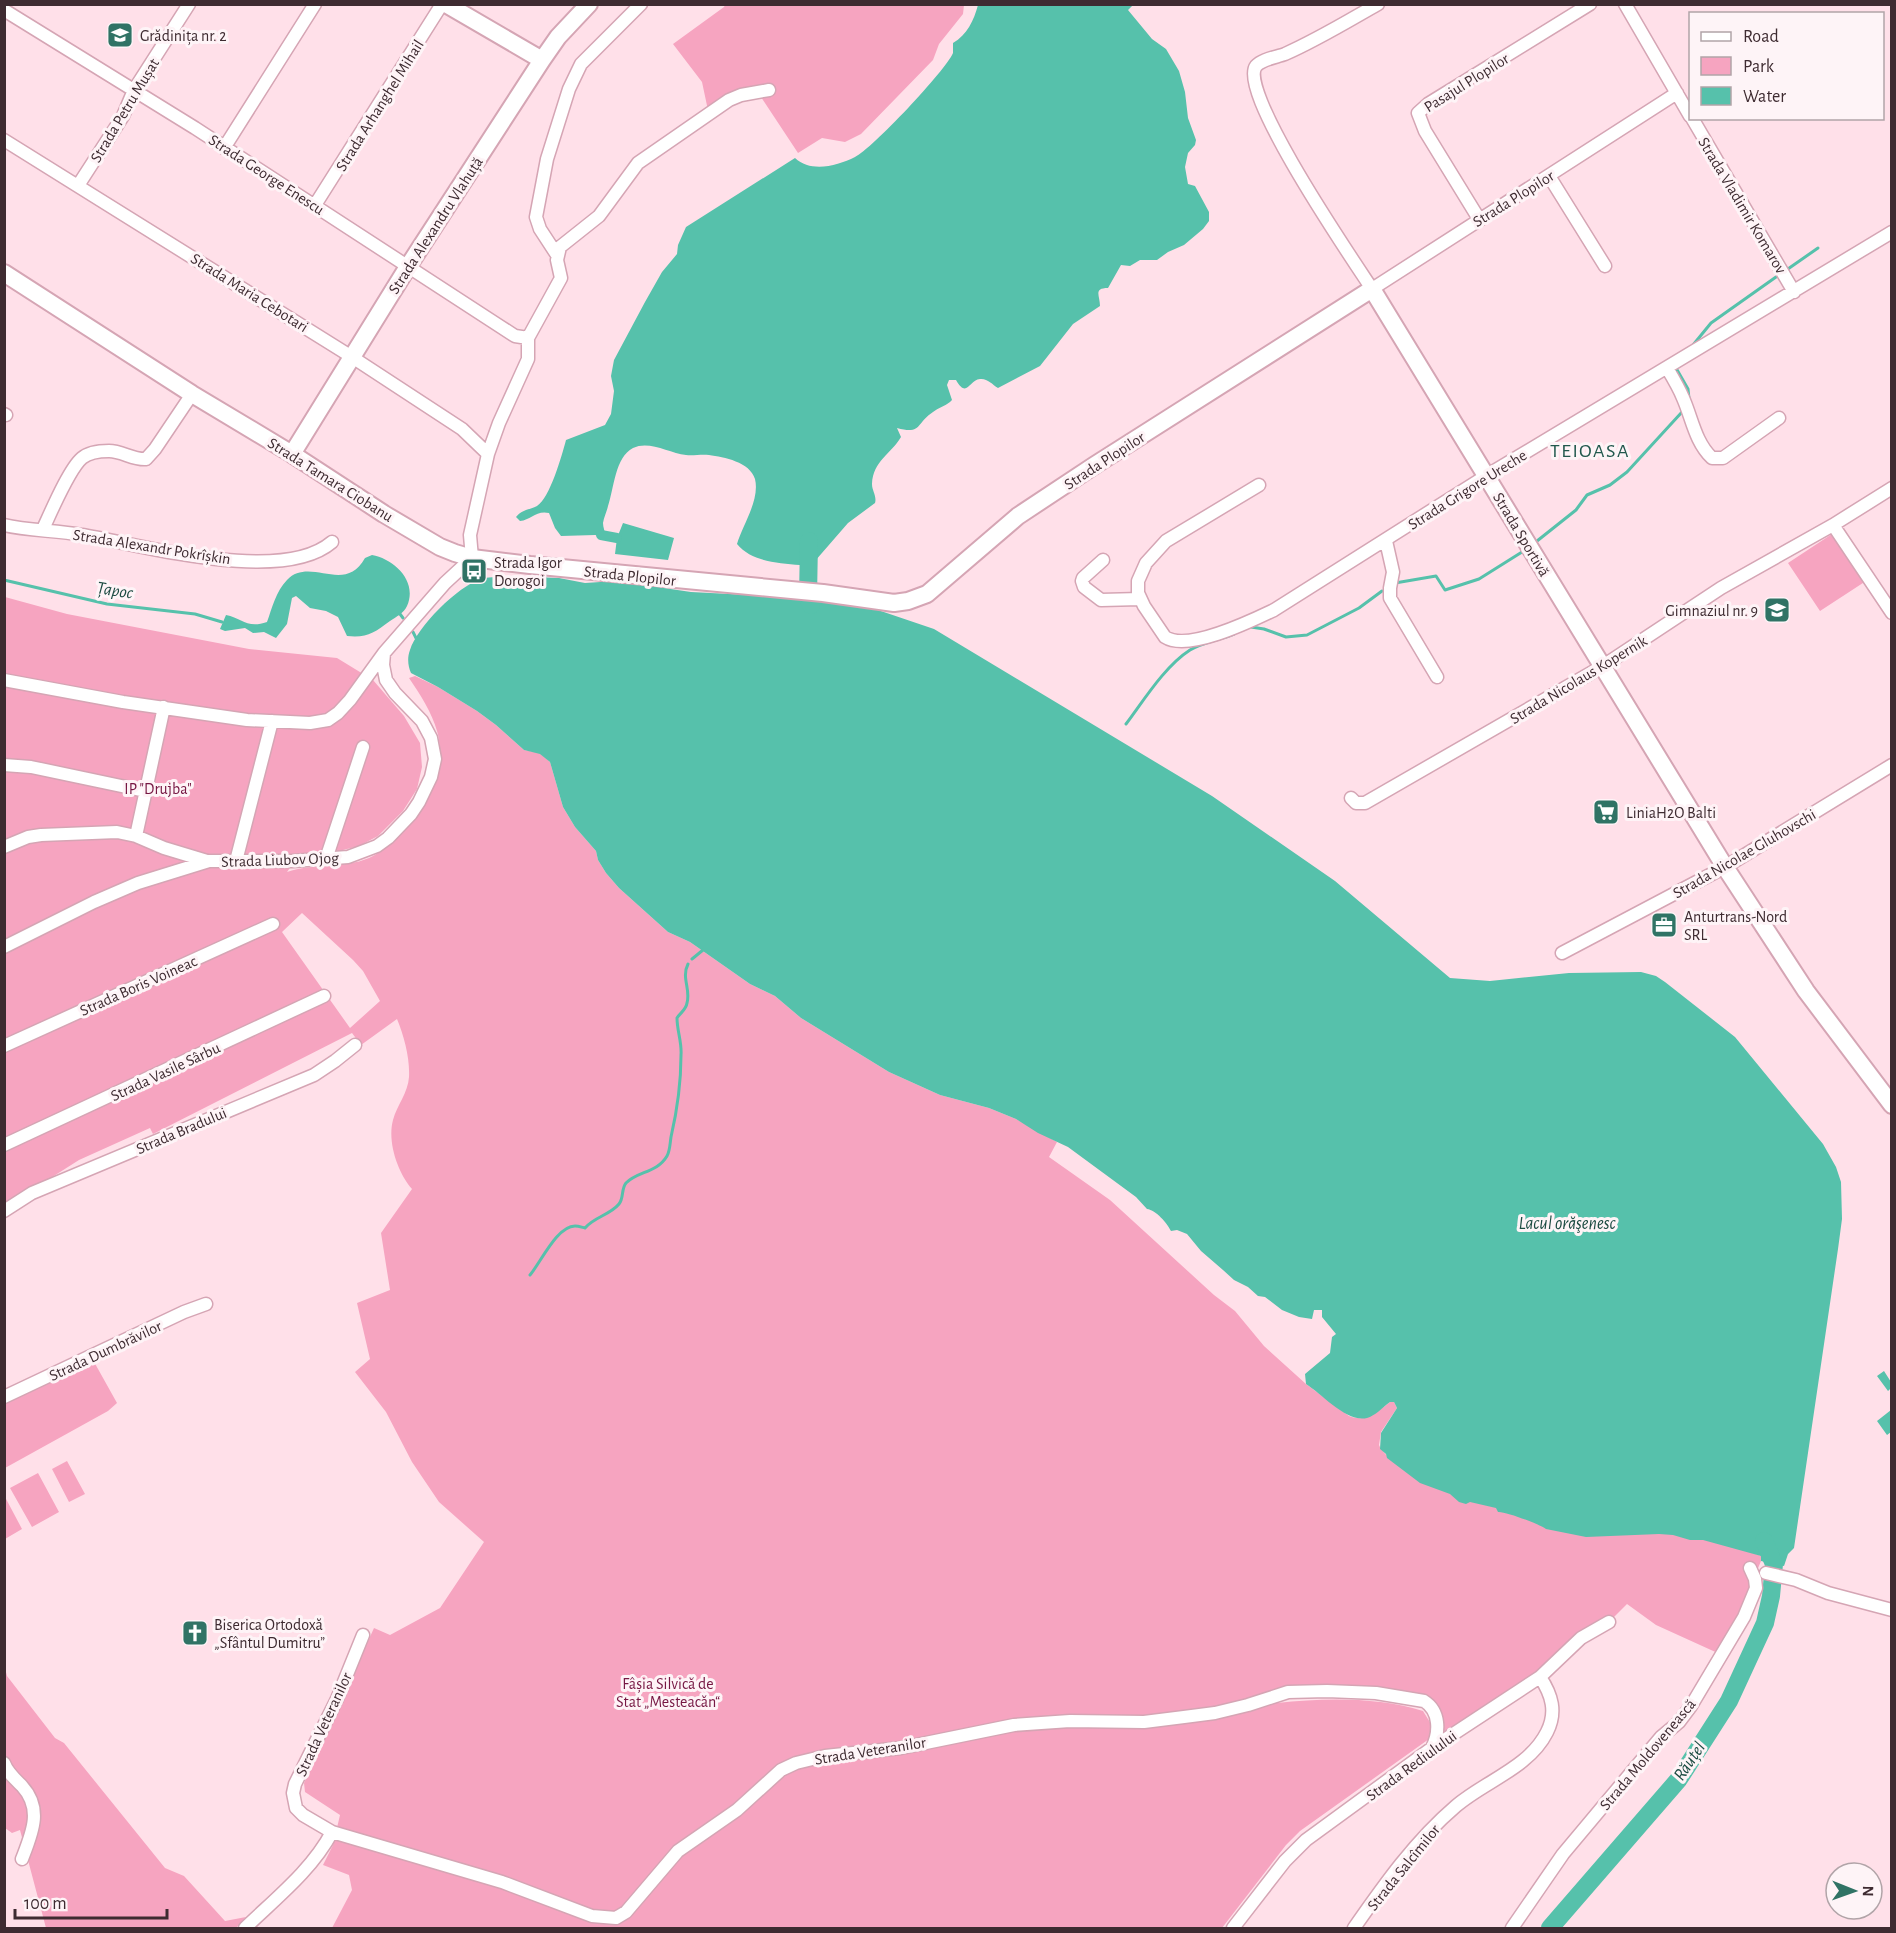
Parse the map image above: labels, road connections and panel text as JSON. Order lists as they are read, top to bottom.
{
  "streets": {
    "street": [
      "Pasajul Plopilor",
      "Strada Arhanghel Mihail",
      "Strada Petru Mușat",
      "Strada George Enescu",
      "Strada Plopilor",
      "Strada Vladimir Komarov",
      "Strada Аlexandru Vlahuță",
      "Strada Maria Cebotari",
      "Strada Tamara Ciobanu",
      "Strada Grigore Ureche",
      "Strada Sportivă",
      "Strada Alexandr Pokrîșkin",
      "Strada Nicolaus Kopernik",
      "Strada Nicolae Gluhovschi",
      "Strada Liubov Ojog",
      "Strada Boris Voineac",
      "Strada Vasile Sârbu",
      "Strada Bradului",
      "Strada Dumbrăvilor",
      "Strada Veteranilor",
      "Strada Moldovenească",
      "Strada Rediulului",
      "Strada Salcîmilor"
    ]
  },
  "crossings": [
    ["Pasajul Plopilor", "Strada Plopilor"],
    ["Strada Arhanghel Mihail", "Strada George Enescu"],
    ["Strada Petru Mușat", "Strada George Enescu"],
    ["Strada Petru Mușat", "Strada Maria Cebotari"],
    ["Strada George Enescu", "Strada Аlexandru Vlahuță"],
    ["Strada Plopilor", "Strada Vladimir Komarov"],
    ["Strada Plopilor", "Strada Tamara Ciobanu"],
    ["Strada Plopilor", "Strada Sportivă"],
    ["Strada Vladimir Komarov", "Strada Grigore Ureche"],
    ["Strada Аlexandru Vlahuță", "Strada Maria Cebotari"],
    ["Strada Аlexandru Vlahuță", "Strada Tamara Ciobanu"],
    ["Strada Grigore Ureche", "Strada Sportivă"],
    ["Strada Sportivă", "Strada Nicolaus Kopernik"],
    ["Strada Sportivă", "Strada Nicolae Gluhovschi"],
    ["Strada Veteranilor", "Strada Rediulului"],
    ["Strada Rediulului", "Strada Salcîmilor"]
  ],
  "districts": ["TEIOASA"],
  "water": ["Țapoc", "Lacul orăşenesc", "Răuțel"],
  "parks": ["IP \"Drujba\"", "Fâșia Silvică de Stat „Mesteacăn“"],
  "places": {
    "school or university": ["Grădinița nr. 2", "Gimnaziul nr. 9"],
    "bus stop": ["Strada Igor Dorogoi"],
    "supermarket": ["LiniaH2O Balti"],
    "office": ["Anturtrans-Nord SRL"],
    "church": ["Biserica Ortodoxă „Sfântul Dumitru”"]
  },
  "legend": ["Road", "Park", "Water"],
  "scale_bar": "100 m",
  "north": "right"
}
